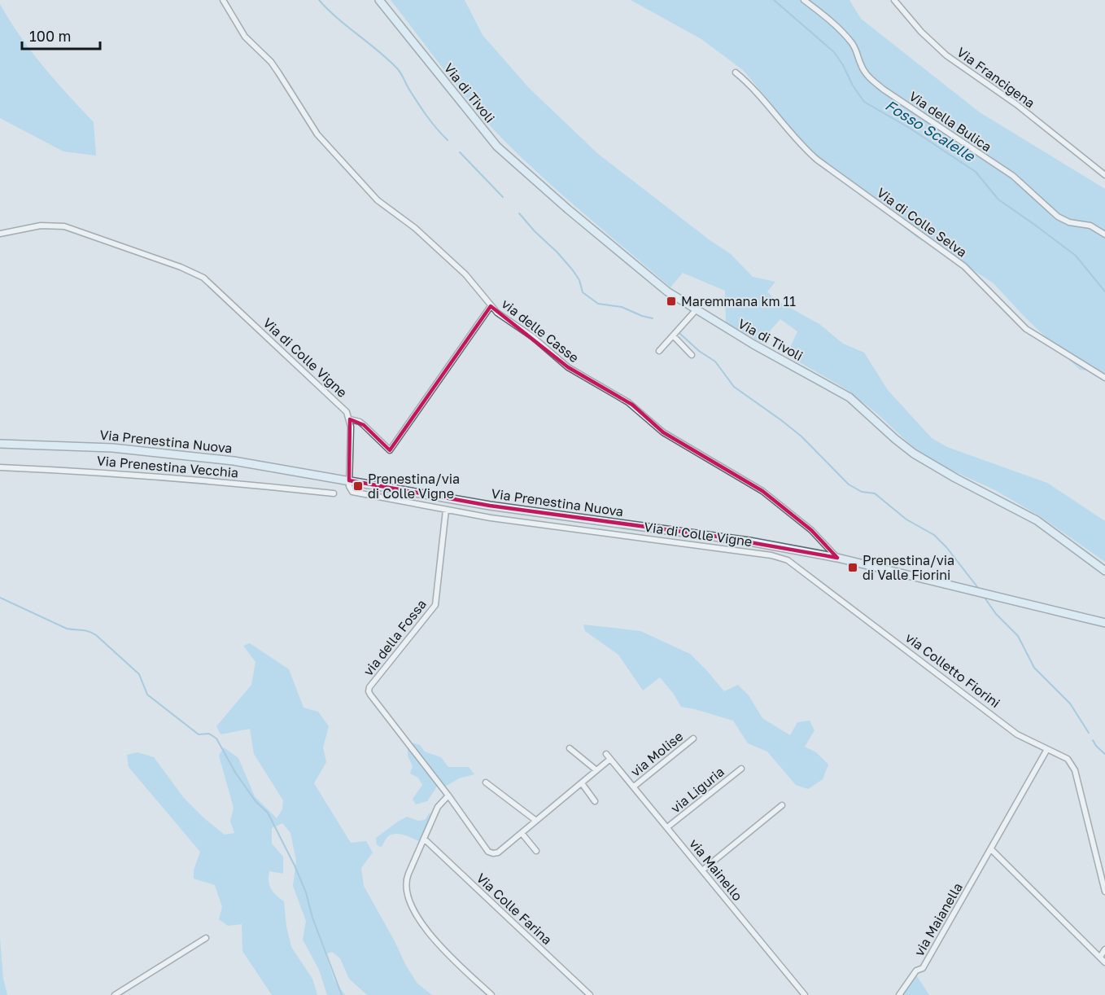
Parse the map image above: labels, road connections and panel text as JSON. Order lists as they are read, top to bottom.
{
  "streets": {
    "main road": ["Via di Tivoli", "Via Prenestina Nuova"],
    "street": [
      "Via Francigena",
      "Via della Bulica",
      "Via di Colle Selva",
      "via delle Casse",
      "Via di Colle Vigne",
      "Via Prenestina Vecchia",
      "via della Fossa",
      "via Colletto Fiorini",
      "via Molise",
      "via Liguria",
      "via Mainello",
      "Via Colle Farina",
      "via Maianella"
    ]
  },
  "crossings": [
    ["via delle Casse", "Via Prenestina Nuova"],
    ["Via di Colle Vigne", "Via Prenestina Nuova"],
    ["Via di Colle Vigne", "via della Fossa"],
    ["Via di Colle Vigne", "via Colletto Fiorini"],
    ["via Colletto Fiorini", "via Maianella"],
    ["via Molise", "via Mainello"],
    ["via Liguria", "via Mainello"]
  ],
  "water": ["Fosso Scalelle"],
  "places": {
    "transit": ["Maremmana km 11", "Prenestina/via di Colle Vigne", "Prenestina/via di Valle Fiorini"]
  },
  "scale_bar": "100 m"
}
